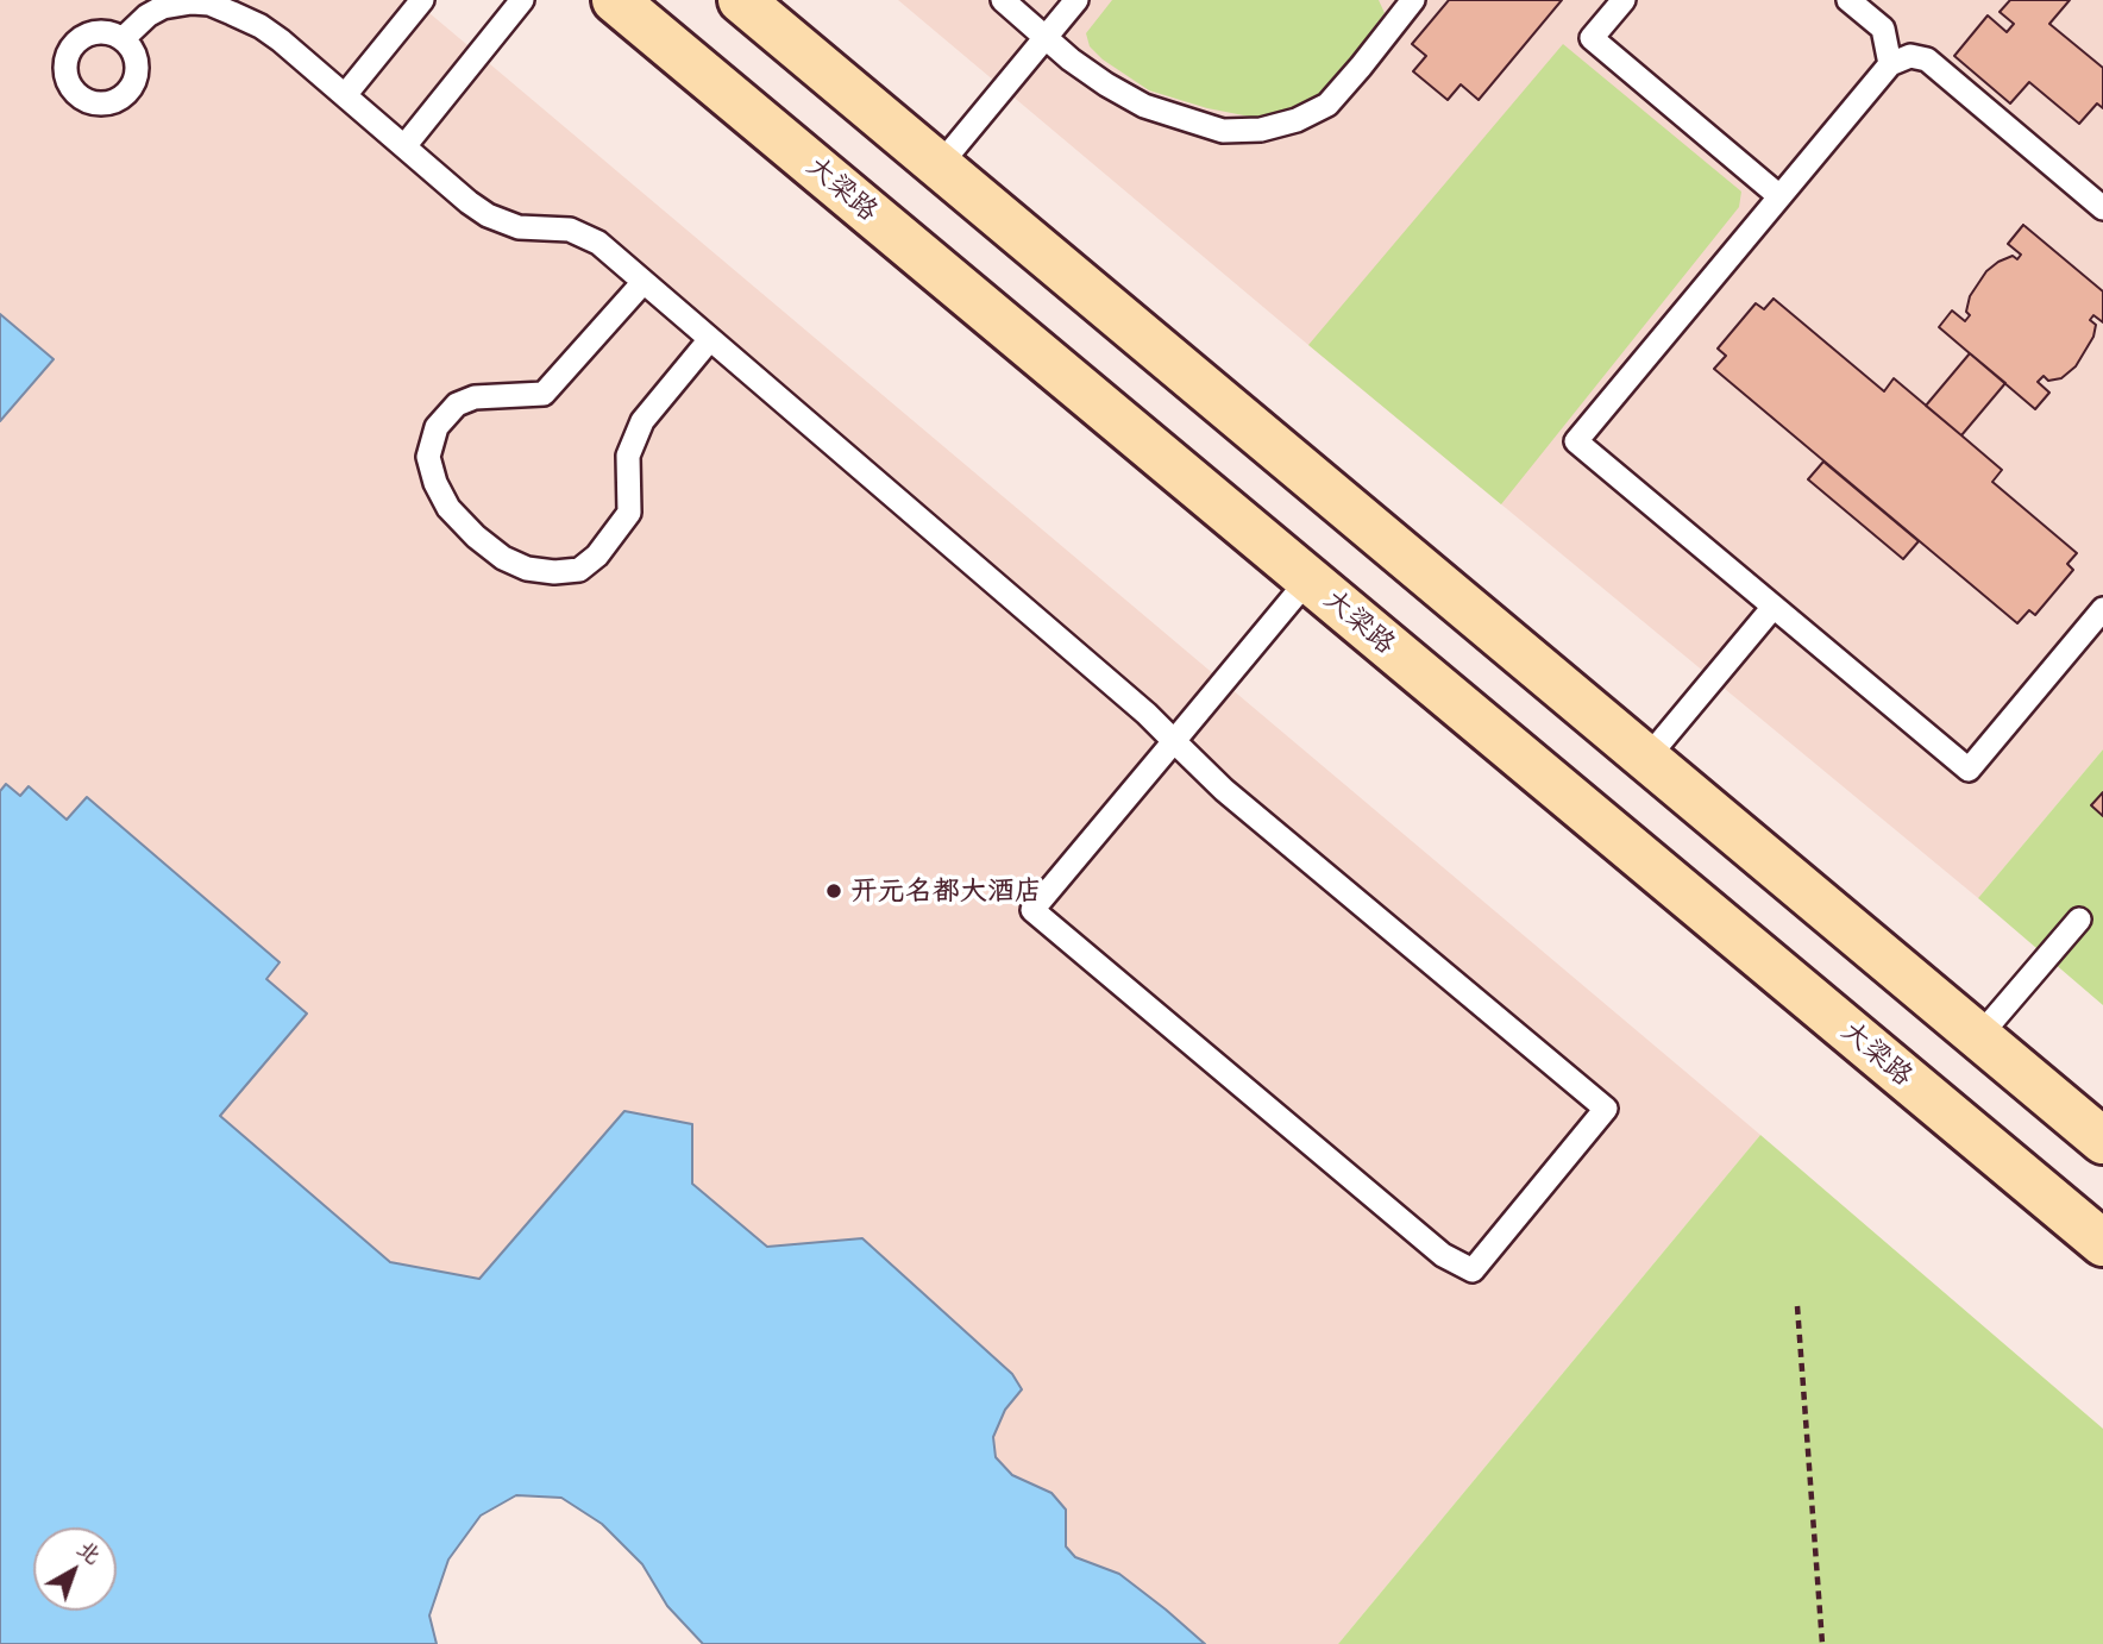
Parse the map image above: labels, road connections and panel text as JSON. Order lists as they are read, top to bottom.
{
  "streets": {
    "main road": ["大梁路"]
  },
  "places": ["开元名都大酒店"],
  "north": "top right"
}
